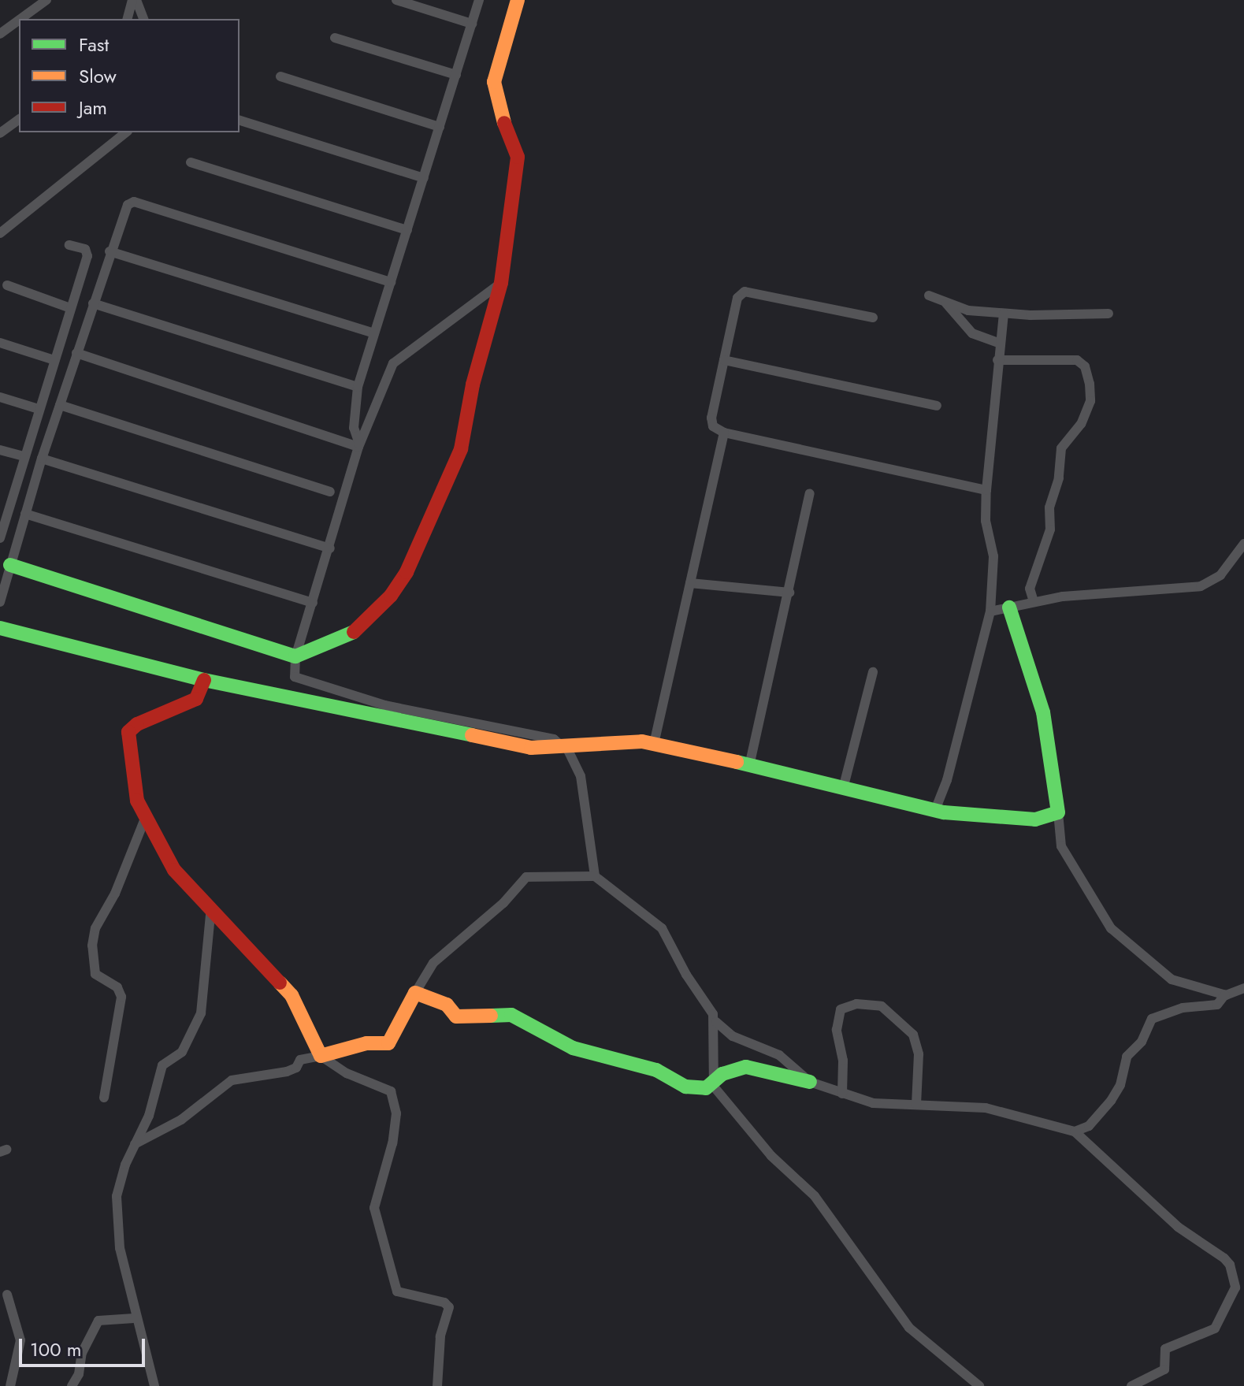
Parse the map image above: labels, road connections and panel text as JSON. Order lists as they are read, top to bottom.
{
  "legend": ["Fast", "Slow", "Jam"],
  "scale_bar": "100 m"
}
